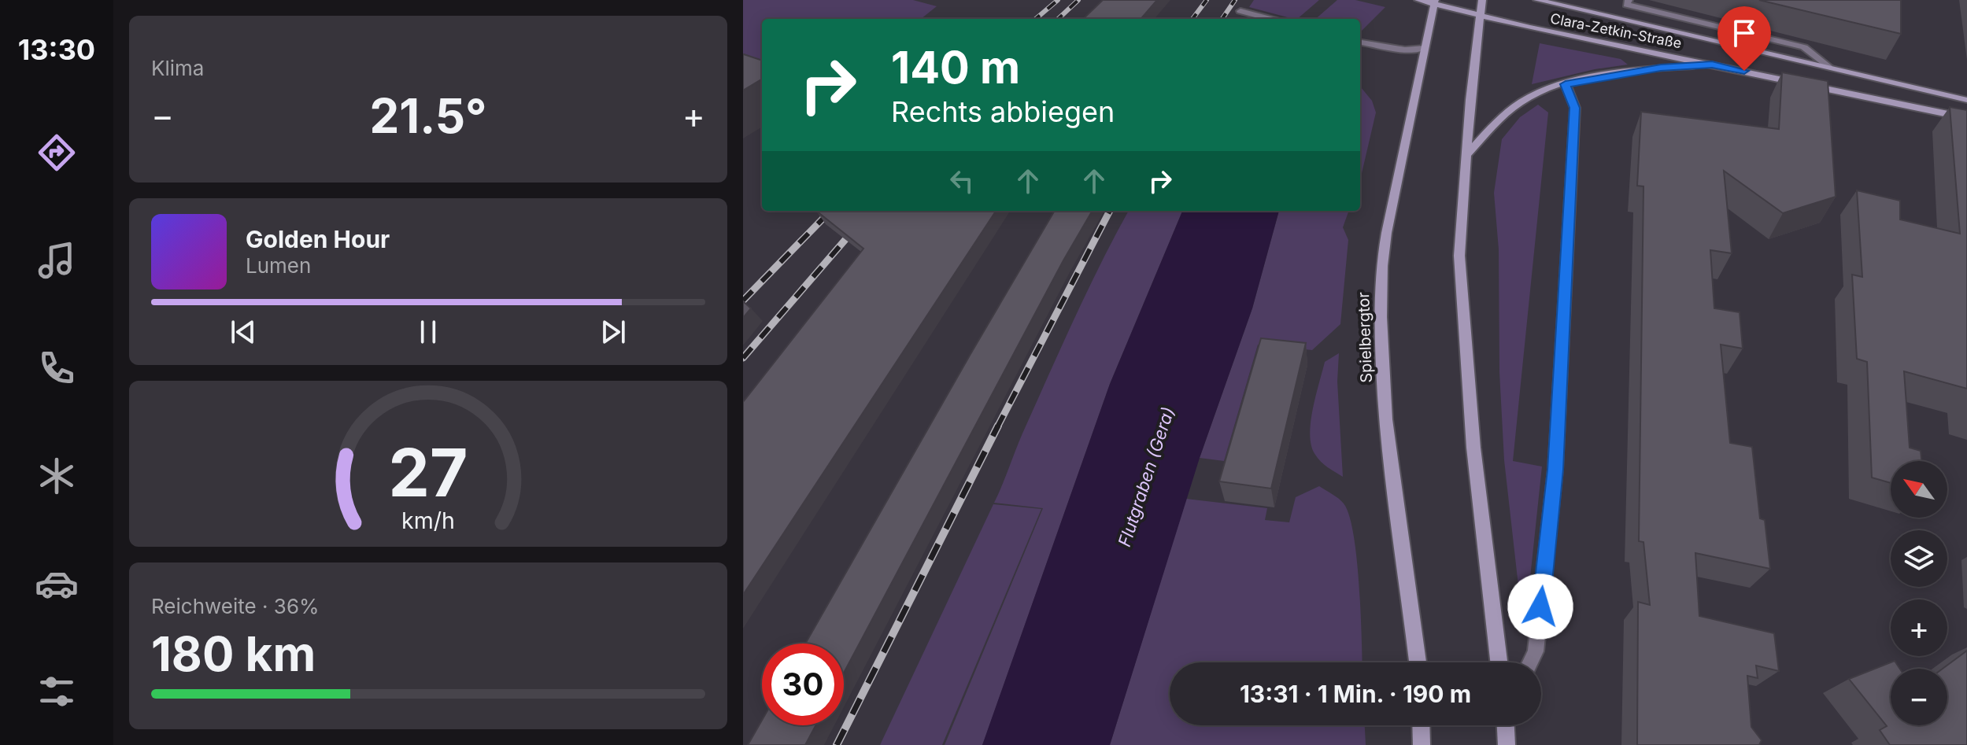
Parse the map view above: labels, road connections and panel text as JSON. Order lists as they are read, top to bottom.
{
  "streets": {
    "main road": ["Clara-Zetkin-Straße", "Spielbergtor"]
  },
  "crossings": [
    ["Clara-Zetkin-Straße", "Spielbergtor"]
  ],
  "water": ["Flutgraben (Gera)"],
  "north": "top left",
  "page": {
    "tabs": "13:30",
    "tile": [
      "Klima",
      ["Reichweite · 36%", "180 km"]
    ],
    "turn": ["140 m", "Rechts abbiegen"],
    "heat": ["−", "21.5°", "+"],
    "song": ["Golden Hour", "Lumen"],
    "map_buttons": ["+", "−"],
    "limit": "30",
    "trip": "13:31 · 1 Min. · 190 m",
    "gauge": ["27", "km/h"]
  }
}
